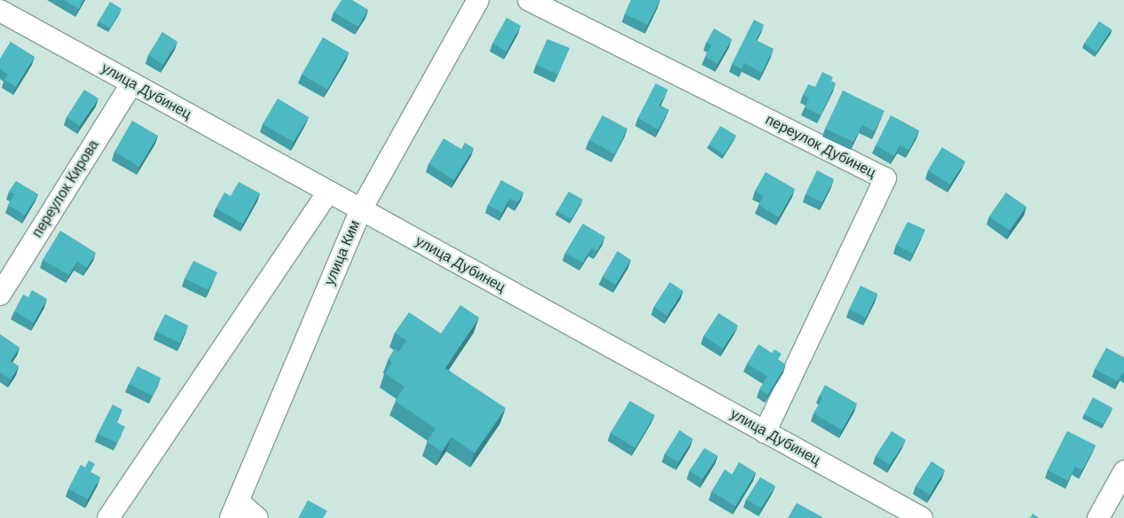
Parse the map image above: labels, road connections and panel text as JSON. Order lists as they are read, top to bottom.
{
  "streets": {
    "street": [
      "улица Дубинец",
      "переулок Дубинец",
      "переулок Кирова",
      "улица Ким"
    ]
  },
  "crossings": [
    ["улица Дубинец", "переулок Дубинец"],
    ["улица Дубинец", "переулок Кирова"],
    ["улица Дубинец", "улица Ким"]
  ]
}
